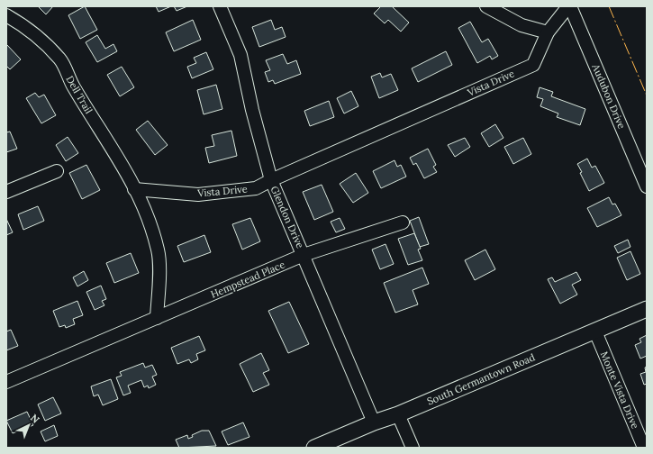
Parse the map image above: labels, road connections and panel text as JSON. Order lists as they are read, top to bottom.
{
  "streets": {
    "main road": ["South Germantown Road"],
    "street": [
      "Vista Drive",
      "Dell Trail",
      "Audubon Drive",
      "Glendon Drive",
      "Hempstead Place",
      "Monte Vista Drive"
    ]
  },
  "crossings": [
    ["Vista Drive", "Dell Trail"],
    ["Vista Drive", "Audubon Drive"],
    ["Vista Drive", "Glendon Drive"],
    ["Glendon Drive", "Hempstead Place"],
    ["Glendon Drive", "South Germantown Road"],
    ["South Germantown Road", "Monte Vista Drive"]
  ],
  "north": "top right"
}
